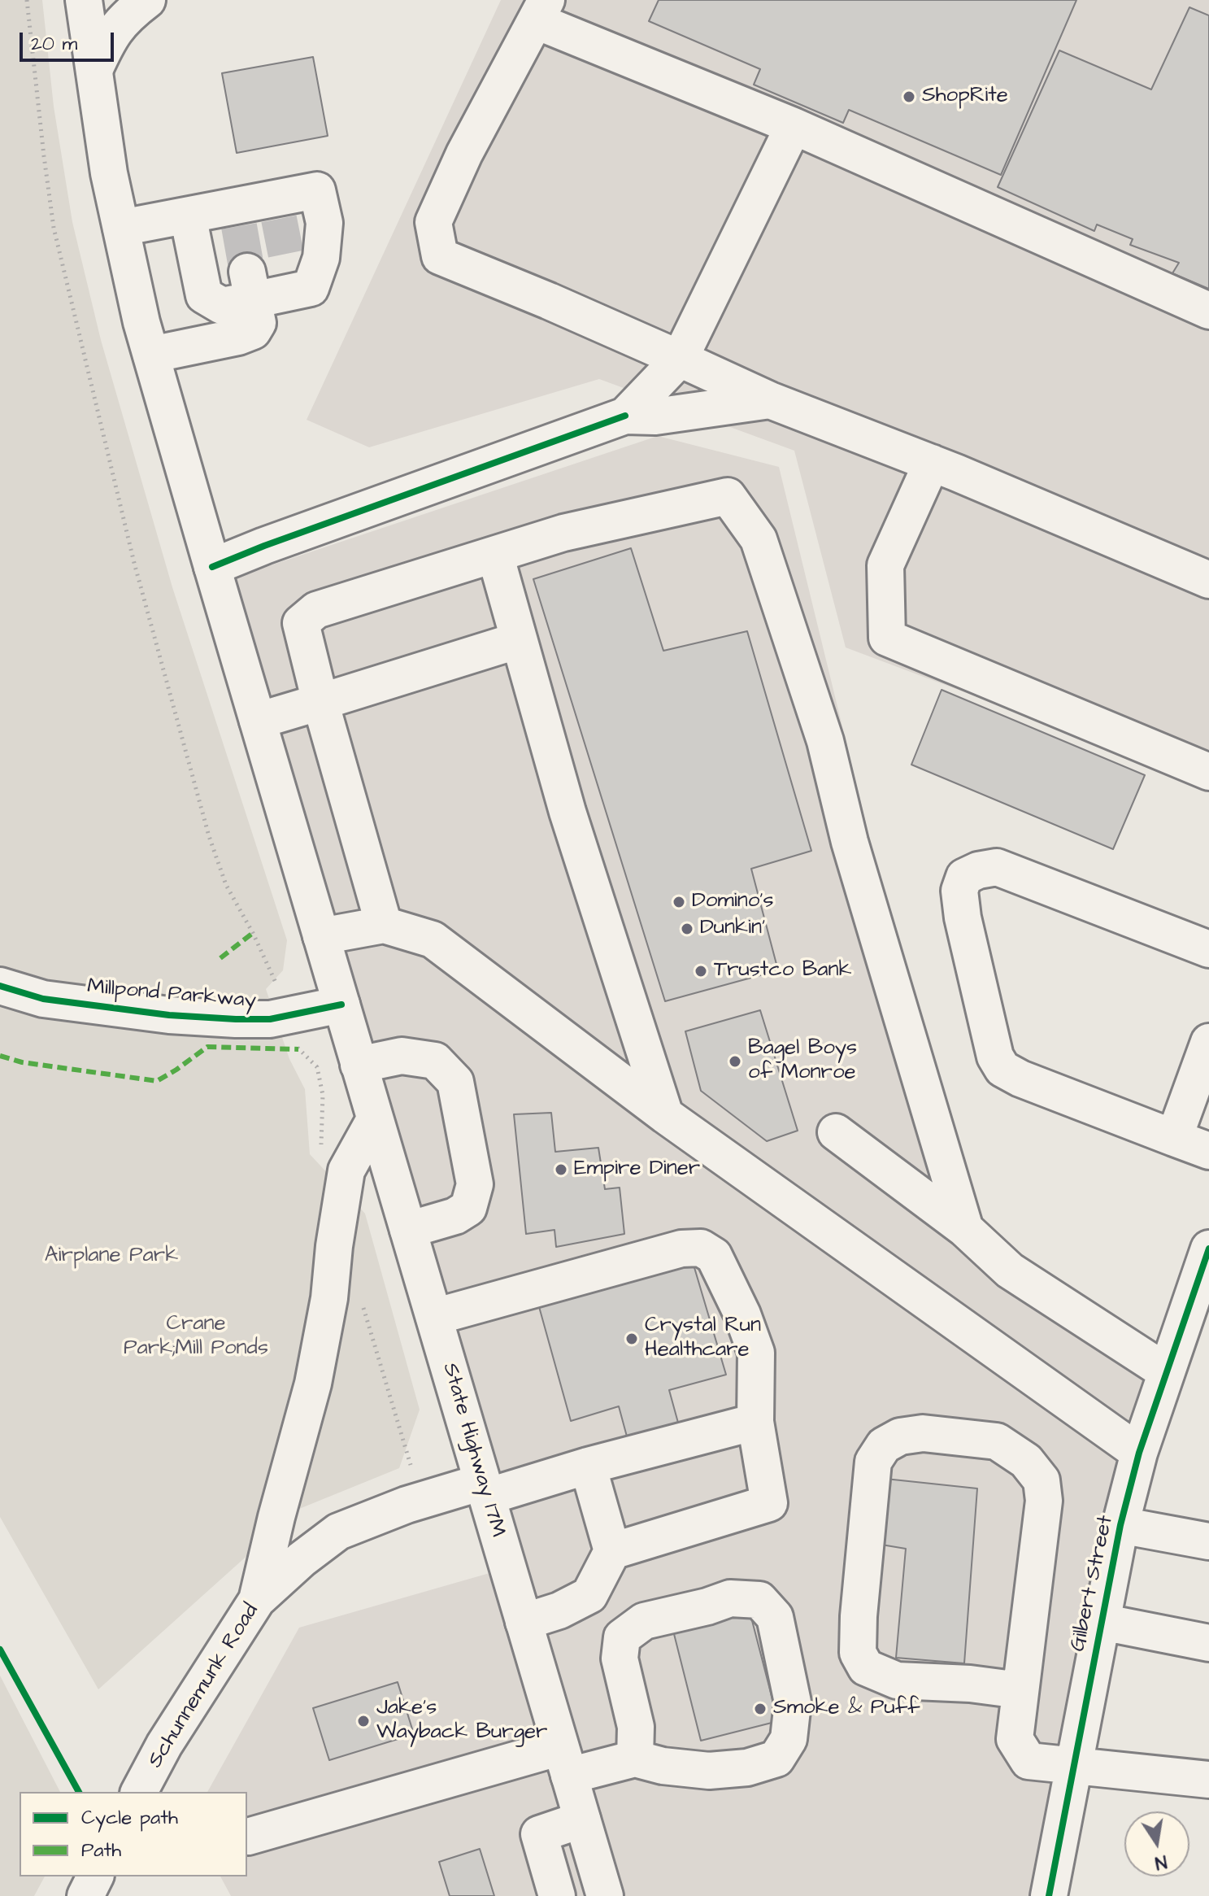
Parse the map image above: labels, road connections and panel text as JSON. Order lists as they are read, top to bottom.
{
  "streets": {
    "main road": [
      "Millpond Parkway",
      "State Highway 17M",
      "Gilbert Street",
      "Schunnemunk Road"
    ]
  },
  "crossings": [
    ["Millpond Parkway", "State Highway 17M"],
    ["State Highway 17M", "Schunnemunk Road"]
  ],
  "parks": ["Airplane Park", "Crane Park;Mill Ponds"],
  "places": [
    "ShopRite",
    "Domino's",
    "Dunkin'",
    "Trustco Bank",
    "Bagel Boys of Monroe",
    "Empire Diner",
    "Crystal Run Healthcare",
    "Smoke & Puff",
    "Jake's Wayback Burger"
  ],
  "legend": ["Cycle path", "Path"],
  "scale_bar": "20 m",
  "north": "bottom"
}
